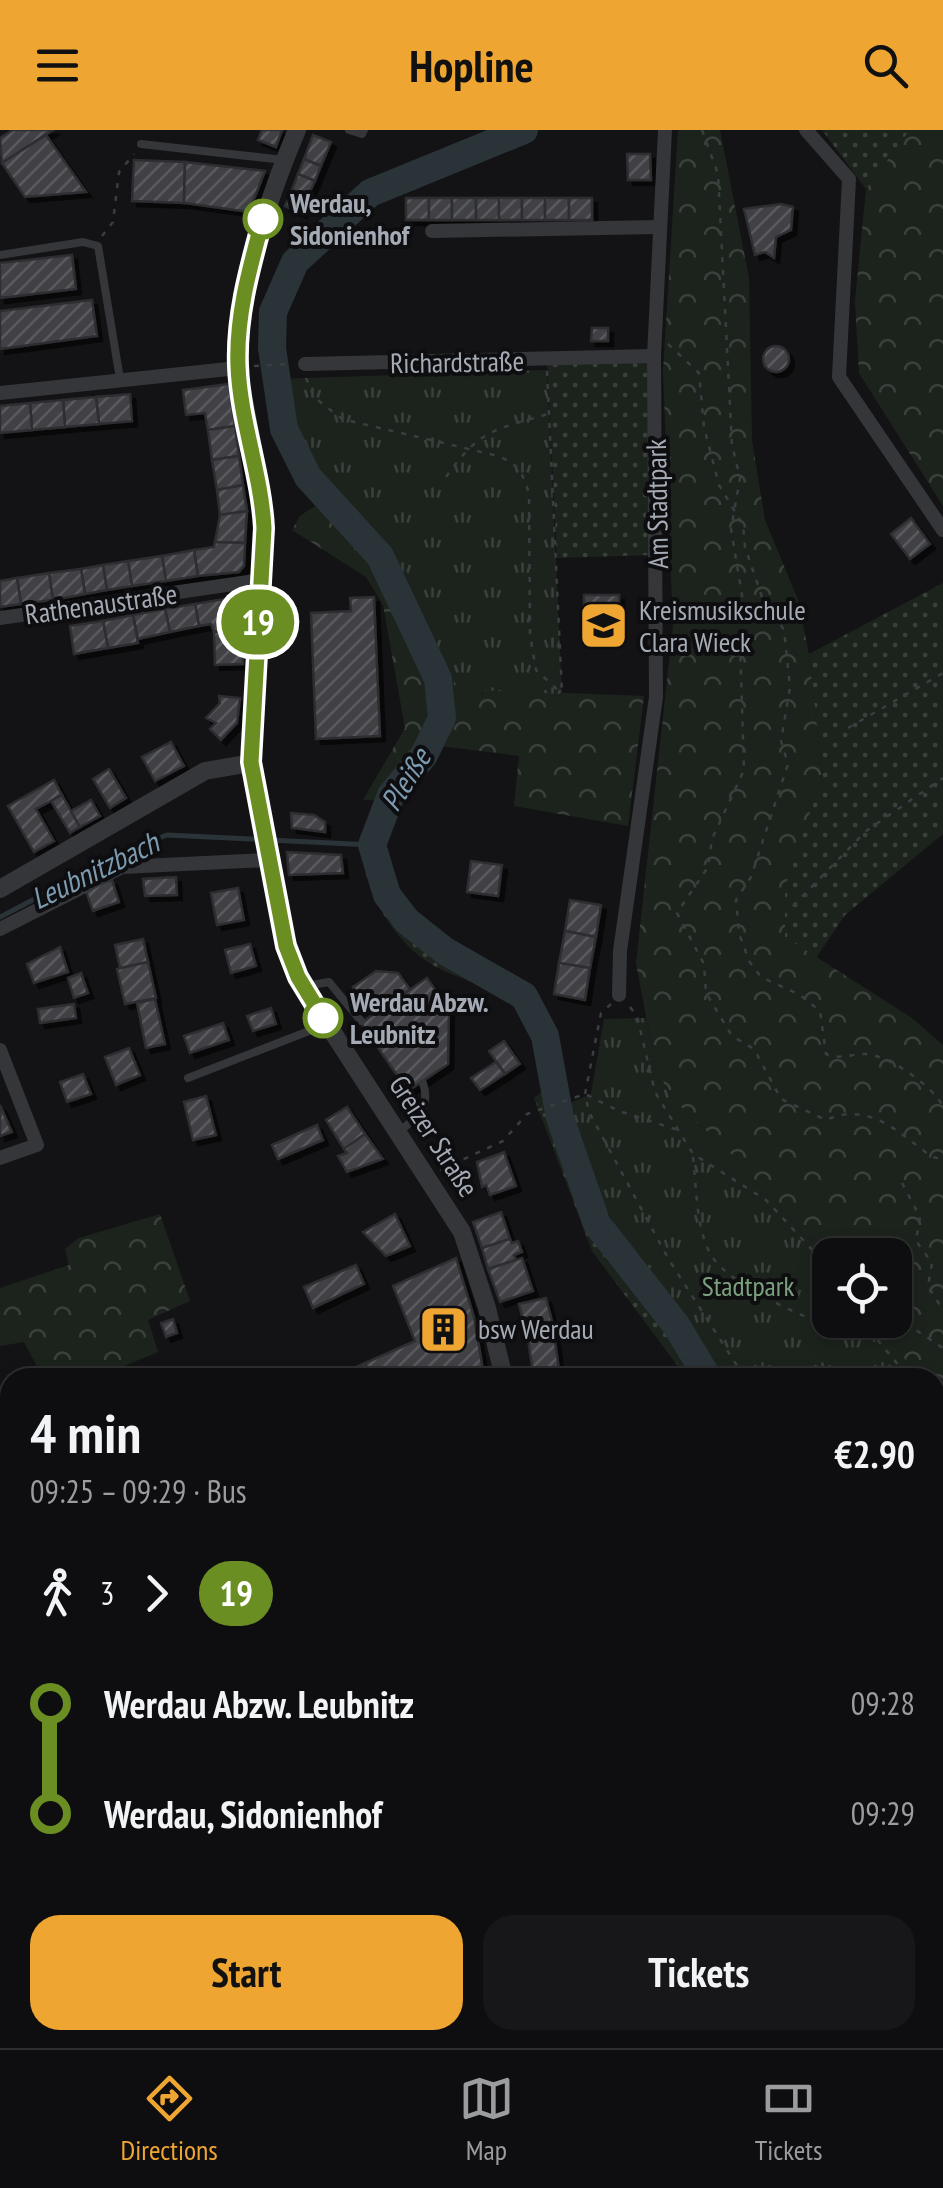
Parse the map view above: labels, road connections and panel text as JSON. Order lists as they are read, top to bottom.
{
  "streets": {
    "street": [
      "Richardstraße",
      "Am Stadtpark",
      "Rathenaustraße",
      "Greizer Straße"
    ]
  },
  "crossings": [
    ["Richardstraße", "Am Stadtpark"],
    ["Rathenaustraße", "Greizer Straße"]
  ],
  "water": ["Pleiße", "Leubnitzbach"],
  "parks": ["Stadtpark"],
  "places": {
    "other": ["Werdau, Sidonienhof", "Werdau Abzw. Leubnitz"],
    "school or university": ["Kreismusikschule Clara Wieck"],
    "building": ["bsw Werdau"]
  },
  "lines": ["bus line 19"],
  "page": {
    "header": "Hopline",
    "on_map": "19",
    "heading": ["4 min", "09:25 – 09:29 · Bus", "€2.90"],
    "legs": ["3", "19"],
    "list": [
      {
        "name": "Werdau Abzw. Leubnitz",
        "value": "09:28"
      },
      {
        "name": "Werdau, Sidonienhof",
        "value": "09:29"
      }
    ],
    "buttons": ["Start", "Tickets"],
    "tabs": ["Directions", "Map", "Tickets"]
  }
}
